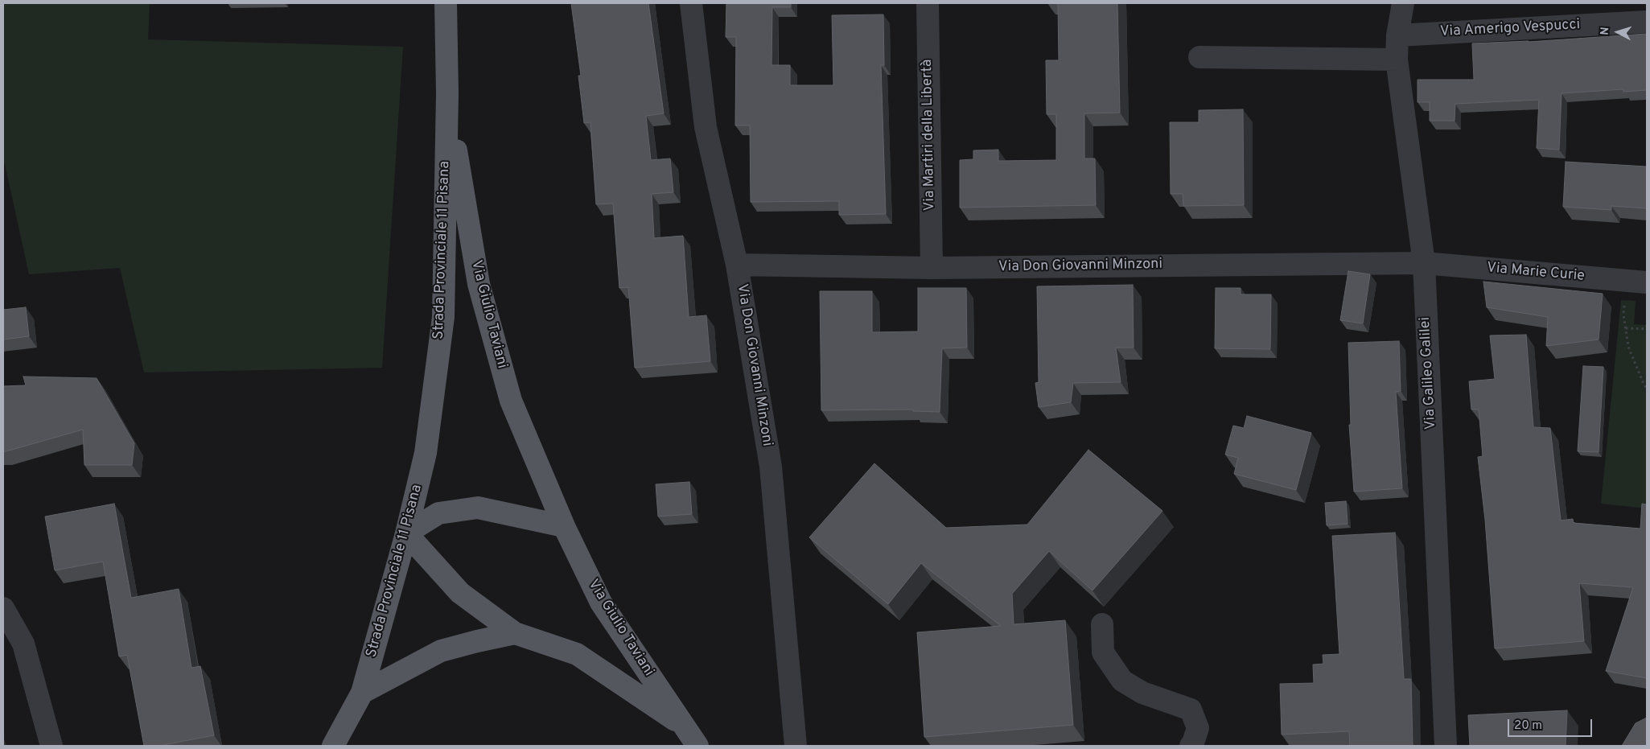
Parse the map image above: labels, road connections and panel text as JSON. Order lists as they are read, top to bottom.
{
  "streets": {
    "main road": ["Strada Provinciale 11 Pisana", "Via Giulio Taviani"],
    "street": [
      "Via Amerigo Vespucci",
      "Via Martiri della Libertà",
      "Via Don Giovanni Minzoni",
      "Via Marie Curie",
      "Via Galileo Galilei"
    ]
  },
  "crossings": [
    ["Via Amerigo Vespucci", "Via Galileo Galilei"],
    ["Via Martiri della Libertà", "Via Don Giovanni Minzoni"],
    ["Strada Provinciale 11 Pisana", "Via Giulio Taviani"],
    ["Via Don Giovanni Minzoni", "Via Marie Curie"],
    ["Via Don Giovanni Minzoni", "Via Galileo Galilei"],
    ["Via Marie Curie", "Via Galileo Galilei"]
  ],
  "scale_bar": "20 m",
  "north": "left"
}
